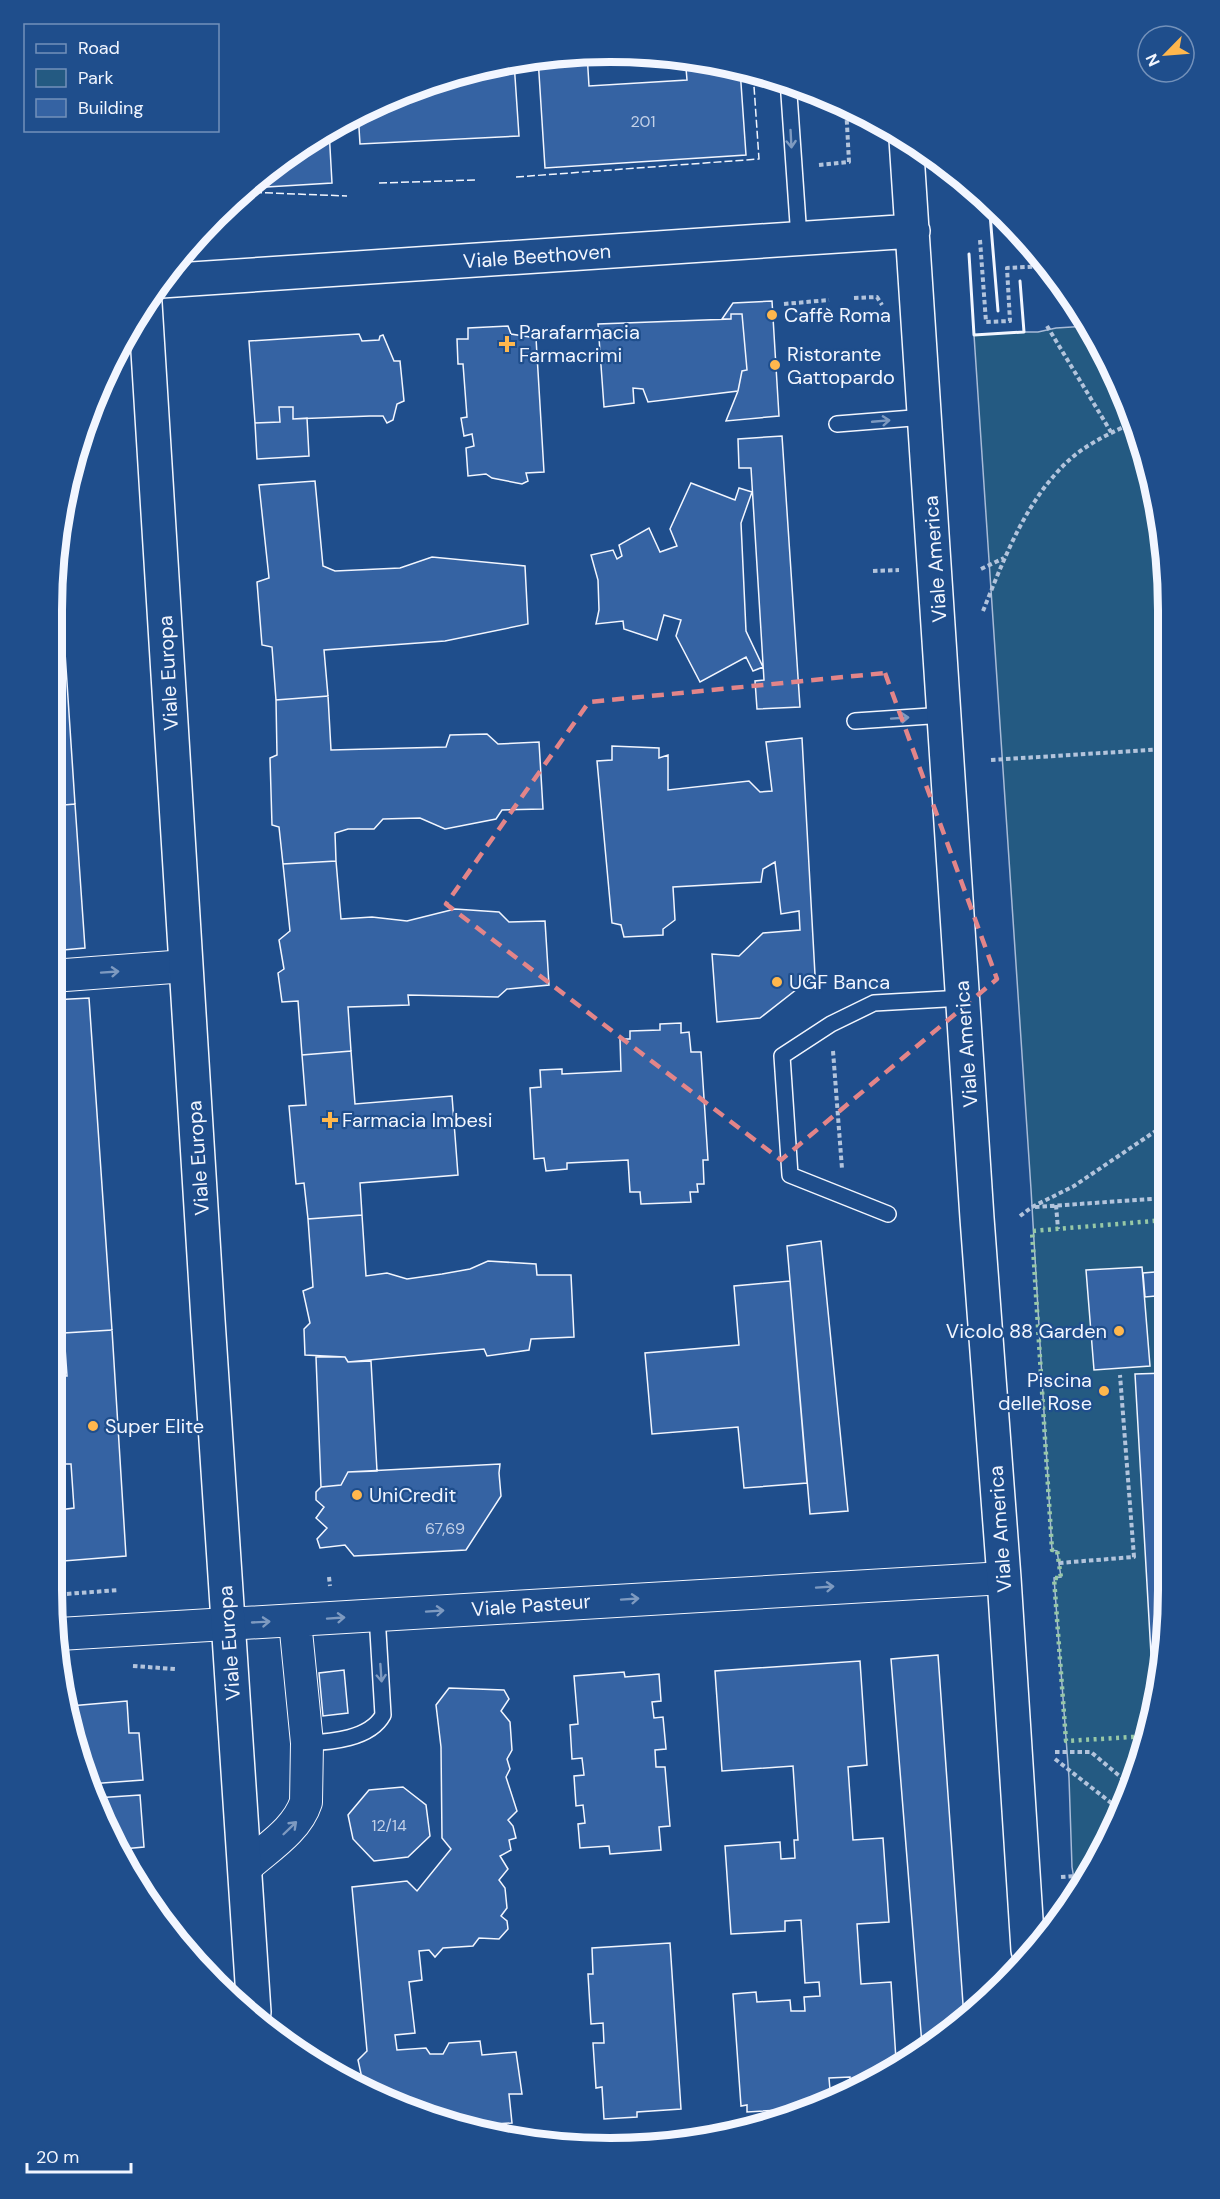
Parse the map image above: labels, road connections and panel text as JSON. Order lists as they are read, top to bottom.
{
  "streets": {
    "street": [
      "Viale Beethoven",
      "Viale America",
      "Viale Europa",
      "Viale Pasteur"
    ]
  },
  "crossings": [
    ["Viale Beethoven", "Viale America"],
    ["Viale America", "Viale Pasteur"],
    ["Viale Europa", "Viale Pasteur"]
  ],
  "one_way": ["Viale Pasteur"],
  "places": {
    "other": [
      "Caffè Roma",
      "Ristorante Gattopardo",
      "UGF Banca",
      "Vicolo 88 Garden",
      "Piscina delle Rose",
      "Super Elite",
      "UniCredit"
    ],
    "health": ["Parafarmacia Farmacrimi", "Farmacia Imbesi"]
  },
  "house_numbers": ["201", "67,69", "12/14"],
  "legend": ["Road", "Park", "Building"],
  "scale_bar": "20 m",
  "north": "bottom left"
}
